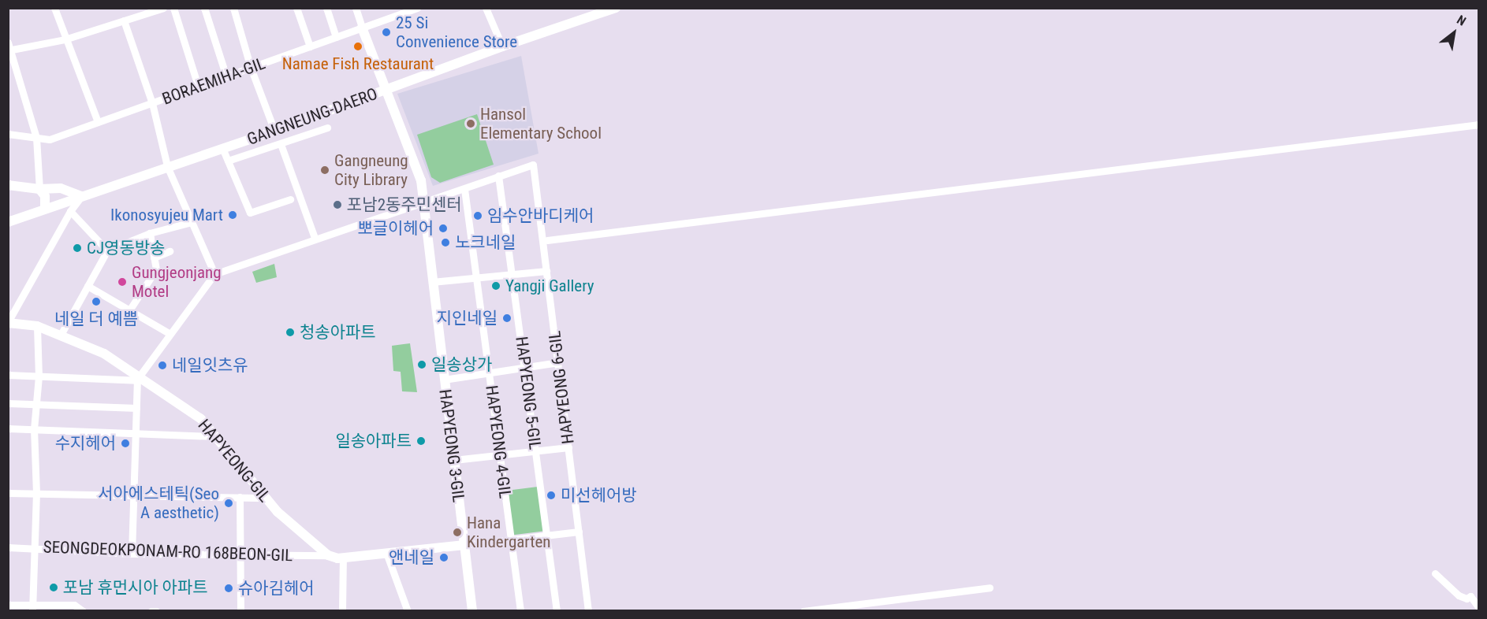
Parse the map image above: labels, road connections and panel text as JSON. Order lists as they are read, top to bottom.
{
  "streets": {
    "street": [
      "BORAEMIHA-GIL",
      "GANGNEUNG-DAERO",
      "HAPYEONG 6-GIL",
      "HAPYEONG 5-GIL",
      "HAPYEONG 4-GIL",
      "HAPYEONG 3-GIL",
      "HAPYEONG-GIL",
      "SEONGDEOKPONAM-RO 168BEON-GIL"
    ]
  },
  "crossings": [
    ["BORAEMIHA-GIL", "HAPYEONG 3-GIL"],
    ["GANGNEUNG-DAERO", "HAPYEONG 3-GIL"],
    ["HAPYEONG 6-GIL", "HAPYEONG 5-GIL"],
    ["HAPYEONG-GIL", "SEONGDEOKPONAM-RO 168BEON-GIL"]
  ],
  "places": [
    "25 Si Convenience Store",
    "Namae Fish Restaurant",
    "Hansol Elementary School",
    "Gangneung City Library",
    "포남2동주민센터",
    "Ikonosyujeu Mart",
    "임수안바디케어",
    "뽀글이헤어",
    "노크네일",
    "CJ영동방송",
    "Gungjeonjang Motel",
    "Yangji Gallery",
    "네일 더 예쁨",
    "지인네일",
    "청송아파트",
    "일송상가",
    "네일잇츠유",
    "일송아파트",
    "수지헤어",
    "미선헤어방",
    "서아에스테틱(Seo A aesthetic)",
    "Hana Kindergarten",
    "앤네일",
    "포남 휴먼시아 아파트",
    "슈아김헤어"
  ],
  "north": "top right"
}
